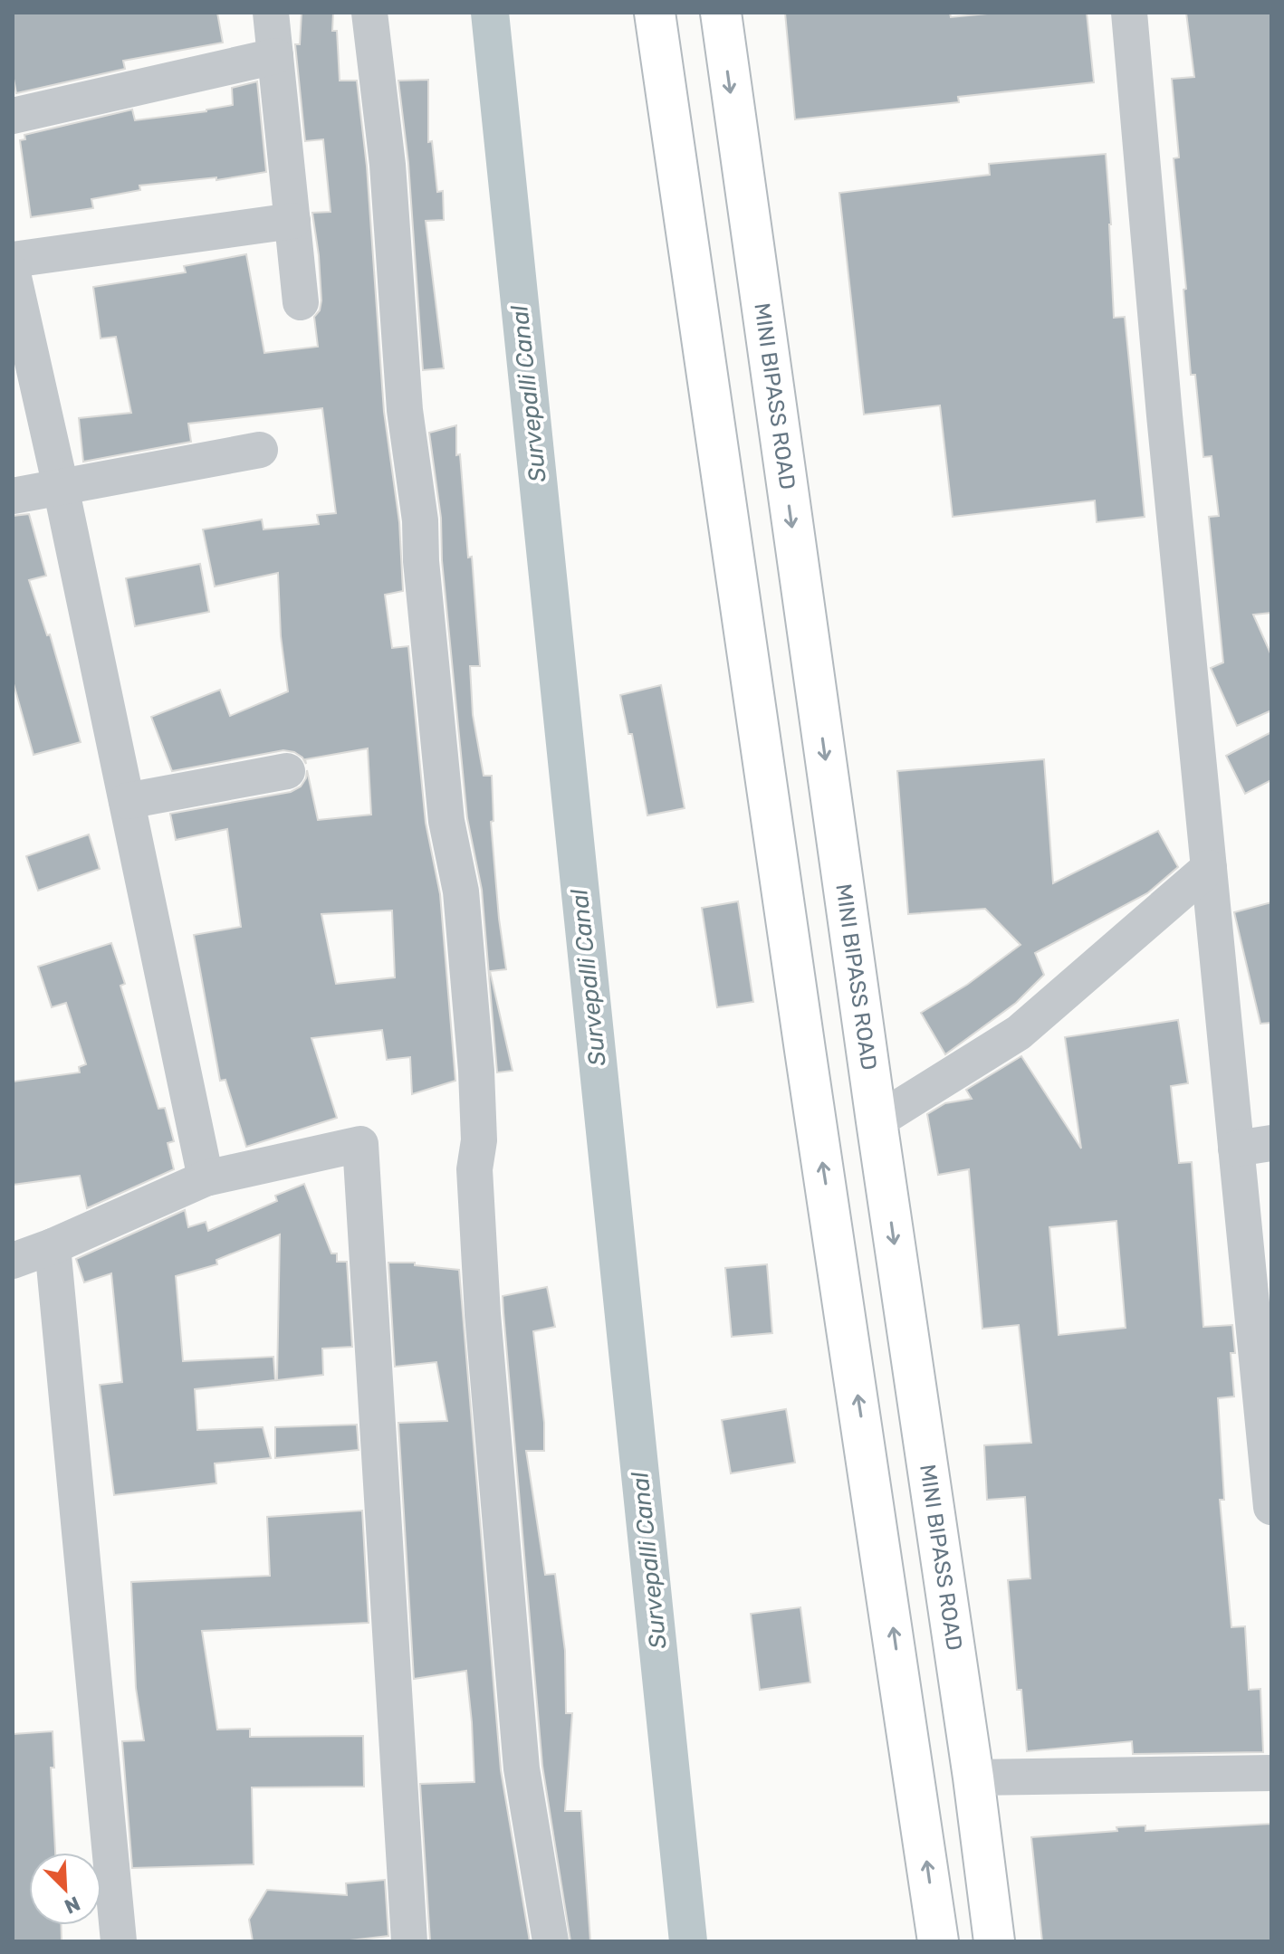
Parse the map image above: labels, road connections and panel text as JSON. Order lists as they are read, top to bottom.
{
  "streets": {
    "main road": ["MINI BIPASS ROAD"]
  },
  "water": ["Survepalli Canal"],
  "north": "bottom right"
}
